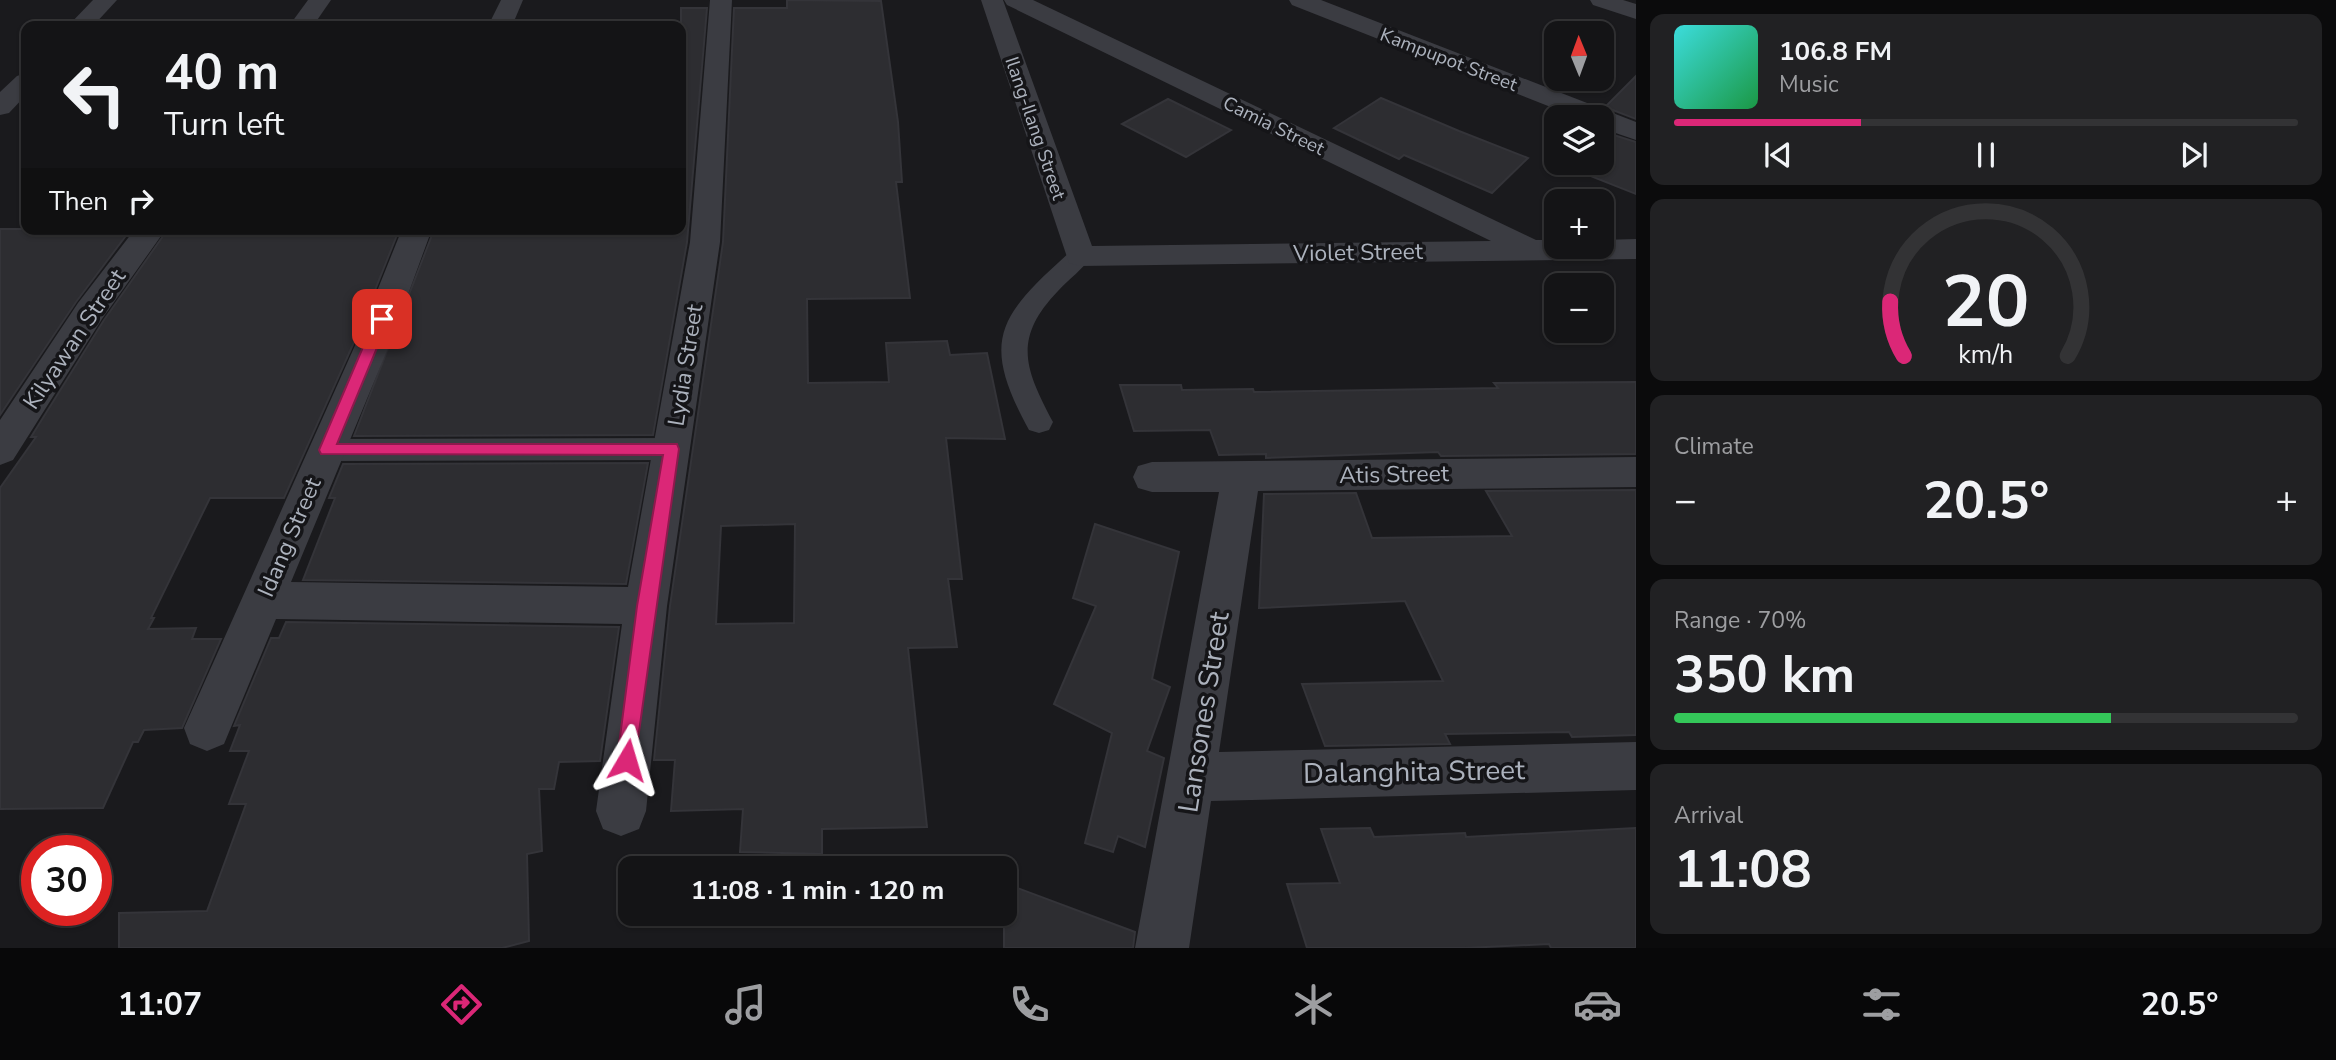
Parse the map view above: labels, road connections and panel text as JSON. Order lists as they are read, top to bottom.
{
  "streets": {
    "street": [
      "Kampupot Street",
      "Camia Street",
      "Ilang-Ilang Street",
      "Violet Street",
      "Kilyawan Street",
      "Lydia Street",
      "Atis Street",
      "Idang Street",
      "Lansones Street",
      "Dalanghita Street"
    ]
  },
  "crossings": [
    ["Camia Street", "Violet Street"],
    ["Ilang-Ilang Street", "Violet Street"],
    ["Atis Street", "Lansones Street"],
    ["Lansones Street", "Dalanghita Street"]
  ],
  "north": "top",
  "page": {
    "map_buttons": ["+", "−"],
    "turn": ["40 m", "Turn left"],
    "song": ["106.8 FM", "Music"],
    "then": "Then",
    "tile": [
      "Climate",
      ["Range · 70%", "350 km"],
      ["Arrival", "11:08"]
    ],
    "heat": ["−", "20.5°", "+"],
    "limit": "30",
    "trip": "11:08 · 1 min · 120 m",
    "tabs": ["11:07", "20.5°"],
    "gauge": ["20", "km/h"]
  }
}
